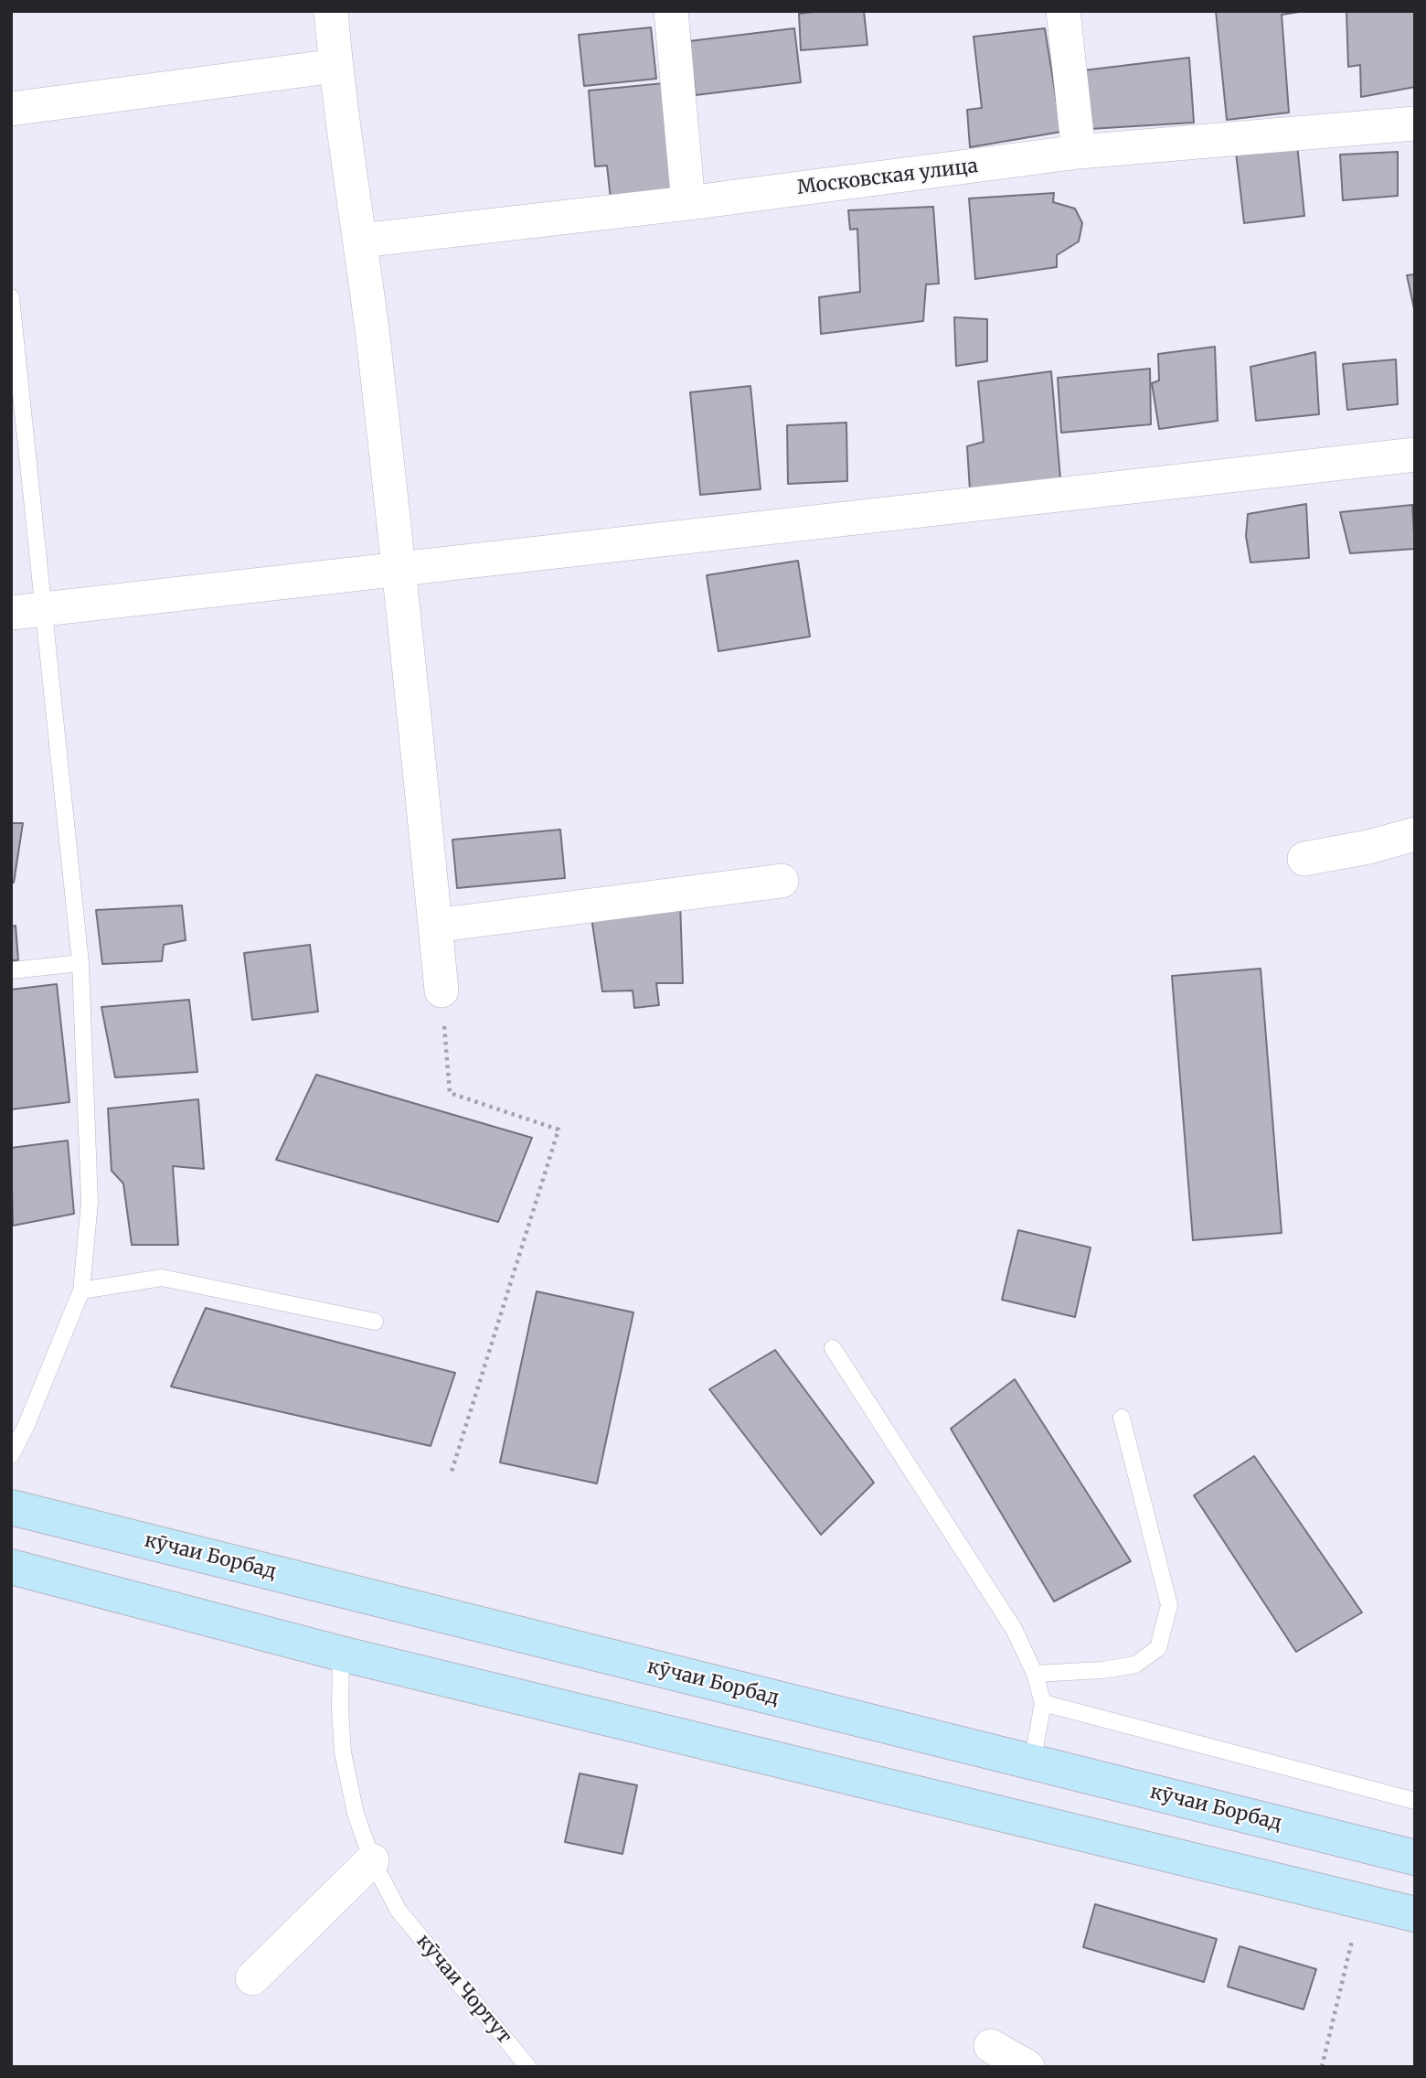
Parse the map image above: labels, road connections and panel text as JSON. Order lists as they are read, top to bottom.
{
  "streets": {
    "main road": ["кӯчаи Борбад"],
    "street": ["Московская улица"],
    "lane": ["кӯчаи Чортут"]
  }
}
